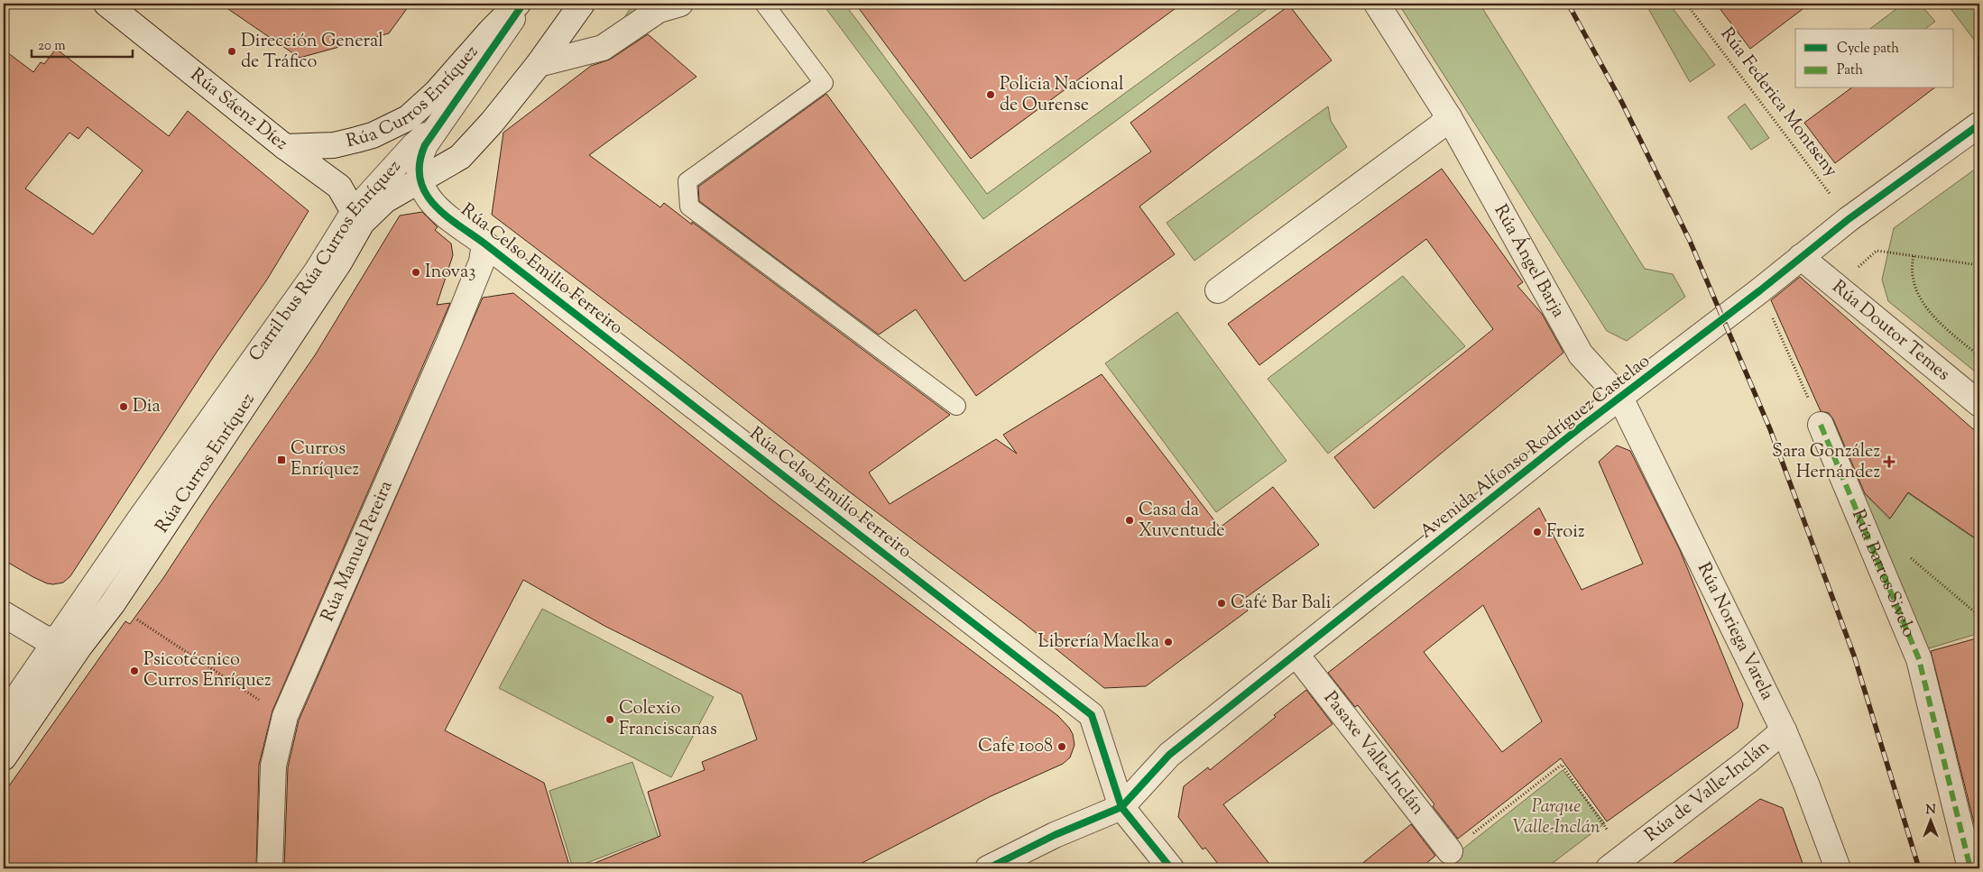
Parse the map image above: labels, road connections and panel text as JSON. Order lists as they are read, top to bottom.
{
  "streets": {
    "street": [
      "Rúa Curros Enríquez",
      "Rúa Sáenz Díez",
      "Carril bus Rúa Curros Enríquez",
      "Rúa Ángel Barja",
      "Rúa Celso Emilio Ferreiro",
      "Rúa Doutor Temes",
      "Avenida Alfonso Rodríguez Castelao",
      "Rúa Manuel Pereira",
      "Rúa Barros Sivelo",
      "Rúa Noriega Varela",
      "Pasaxe Valle-Inclán",
      "Rúa de Valle-Inclán"
    ],
    "path": ["Rúa Federica Montseny"]
  },
  "crossings": [
    ["Rúa Curros Enríquez", "Rúa Sáenz Díez"],
    ["Rúa Curros Enríquez", "Carril bus Rúa Curros Enríquez"],
    ["Rúa Curros Enríquez", "Rúa Celso Emilio Ferreiro"],
    ["Rúa Federica Montseny", "Avenida Alfonso Rodríguez Castelao"],
    ["Rúa Sáenz Díez", "Carril bus Rúa Curros Enríquez"],
    ["Rúa Ángel Barja", "Avenida Alfonso Rodríguez Castelao"],
    ["Rúa Ángel Barja", "Rúa Noriega Varela"],
    ["Rúa Celso Emilio Ferreiro", "Avenida Alfonso Rodríguez Castelao"],
    ["Rúa Celso Emilio Ferreiro", "Rúa Manuel Pereira"],
    ["Rúa Doutor Temes", "Avenida Alfonso Rodríguez Castelao"],
    ["Avenida Alfonso Rodríguez Castelao", "Rúa Noriega Varela"],
    ["Avenida Alfonso Rodríguez Castelao", "Pasaxe Valle-Inclán"],
    ["Rúa Noriega Varela", "Rúa de Valle-Inclán"]
  ],
  "parks": ["Parque Valle-Inclán"],
  "places": {
    "other": [
      "Dirección General de Tráfico",
      "Policia Nacional de Ourense",
      "Inova3",
      "Dia",
      "Casa da Xuventude",
      "Froiz",
      "Café Bar Bali",
      "Librería Maelka",
      "Psicotécnico Curros Enríquez",
      "Colexio Franciscanas",
      "Cafe 1008"
    ],
    "transit": ["Curros Enríquez"],
    "health": ["Sara González Hernández"]
  },
  "legend": ["Cycle path", "Path"],
  "scale_bar": "20 m",
  "north": "top"
}
